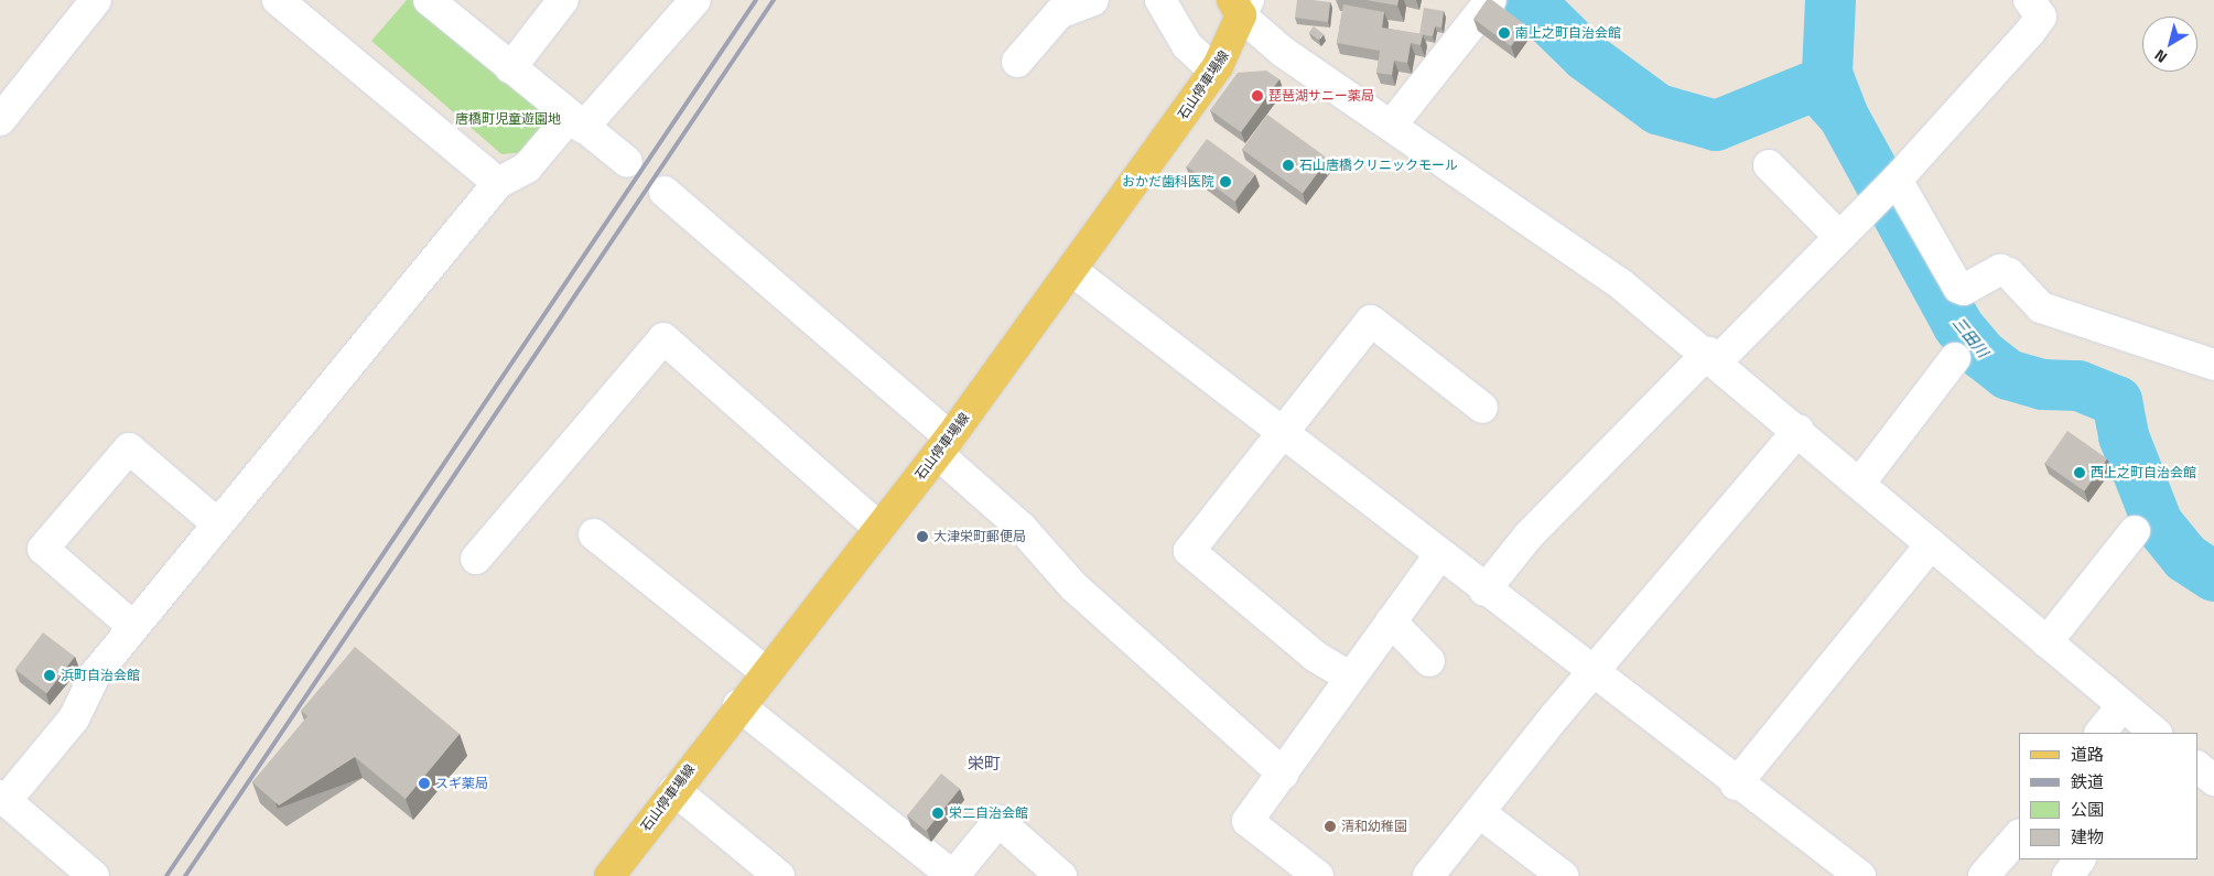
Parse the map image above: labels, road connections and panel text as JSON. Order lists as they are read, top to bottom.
{
  "streets": {
    "main road": ["石山停車場線"]
  },
  "districts": ["栄町"],
  "water": ["三田川"],
  "parks": ["唐橋町児童遊園地"],
  "places": [
    "南上之町自治会館",
    "琵琶湖サニー薬局",
    "石山唐橋クリニックモール",
    "おかだ歯科医院",
    "西上之町自治会館",
    "大津栄町郵便局",
    "浜町自治会館",
    "スギ薬局",
    "栄二自治会館",
    "清和幼稚園"
  ],
  "legend": [
    "道路",
    "鉄道",
    "公園",
    "建物"
  ],
  "north": "bottom left"
}
